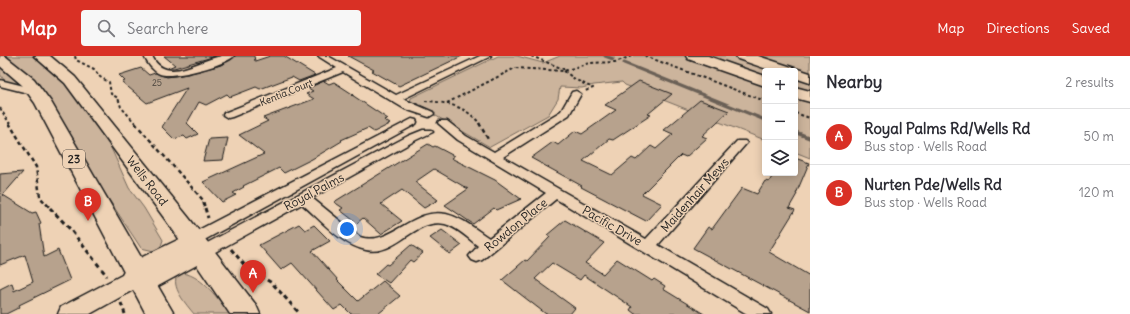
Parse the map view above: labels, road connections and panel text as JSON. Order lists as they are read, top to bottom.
{
  "streets": {
    "main road": ["23", "Wells Road"],
    "street": [
      "Kentia Court",
      "Royal Palms",
      "Maidenhair Mews",
      "Rowdon Place",
      "Pacific Drive"
    ]
  },
  "crossings": [
    ["Wells Road", "Royal Palms"],
    ["Royal Palms", "Pacific Drive"],
    ["Maidenhair Mews", "Pacific Drive"],
    ["Rowdon Place", "Pacific Drive"]
  ],
  "house_numbers": ["25"],
  "page": {
    "header": "Map",
    "search": "Search here",
    "nav": ["Map", "Directions", "Saved"],
    "heading": ["Nearby", "2 results"],
    "map_buttons": ["+", "−"],
    "list": [
      {
        "mark": "A",
        "name": "Royal Palms Rd/Wells Rd",
        "note": "Bus stop · Wells Road",
        "value": "50 m"
      },
      {
        "mark": "B",
        "name": "Nurten Pde/Wells Rd",
        "note": "Bus stop · Wells Road",
        "value": "120 m"
      }
    ],
    "pins": ["B", "A"]
  }
}
